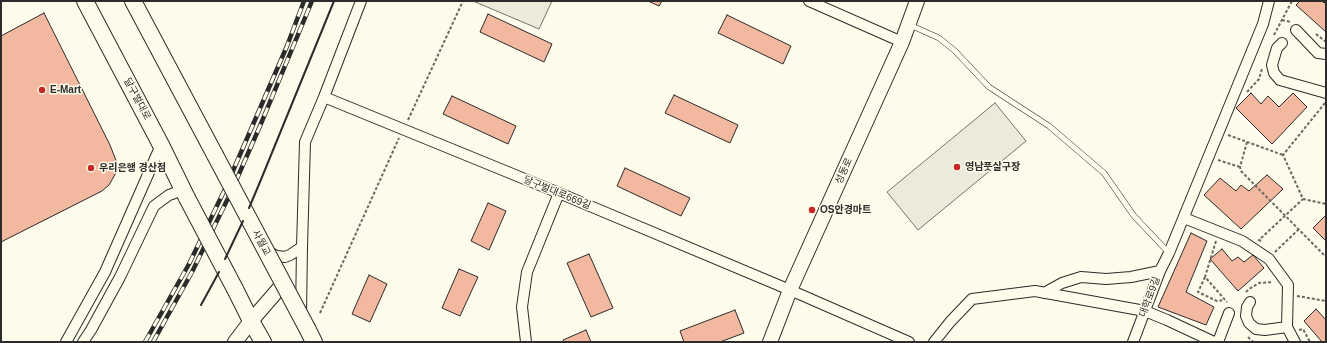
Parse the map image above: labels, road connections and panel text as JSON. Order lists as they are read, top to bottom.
{
  "streets": {
    "main road": ["달구벌대로", "사월교"],
    "street": ["성동로", "달구벌대로669길", "대학로9길"]
  },
  "crossings": [
    ["성동로", "달구벌대로669길"]
  ],
  "places": [
    "E-Mart",
    "영남풋살구장",
    "우리은행 경산점",
    "OS안경마트"
  ]
}
